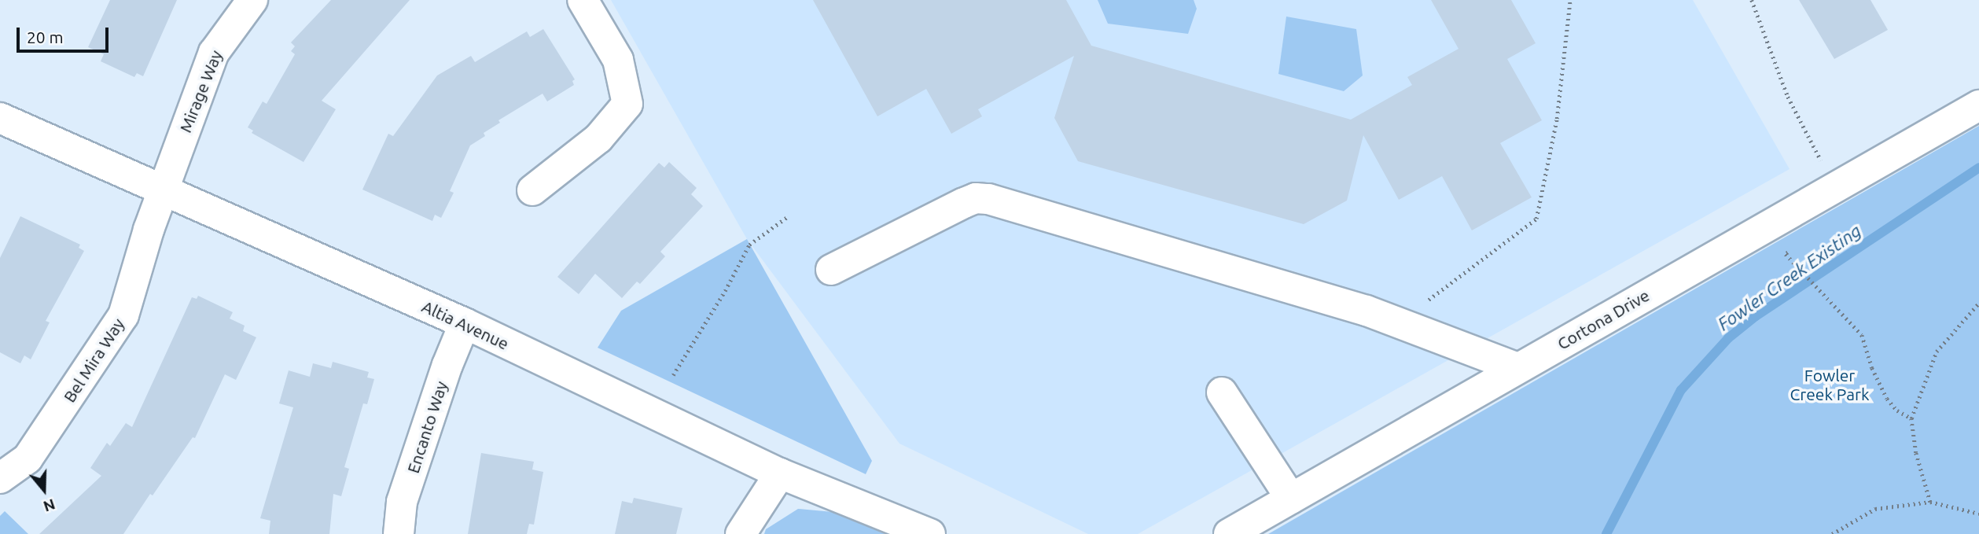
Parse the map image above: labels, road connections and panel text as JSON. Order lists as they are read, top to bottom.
{
  "streets": {
    "street": [
      "Mirage Way",
      "Cortona Drive",
      "Altia Avenue",
      "Bel Mira Way",
      "Encanto Way"
    ]
  },
  "crossings": [
    ["Mirage Way", "Altia Avenue"],
    ["Mirage Way", "Bel Mira Way"],
    ["Altia Avenue", "Bel Mira Way"],
    ["Altia Avenue", "Encanto Way"]
  ],
  "water": ["Fowler Creek Existing"],
  "parks": ["Fowler Creek Park"],
  "scale_bar": "20 m",
  "north": "bottom"
}
